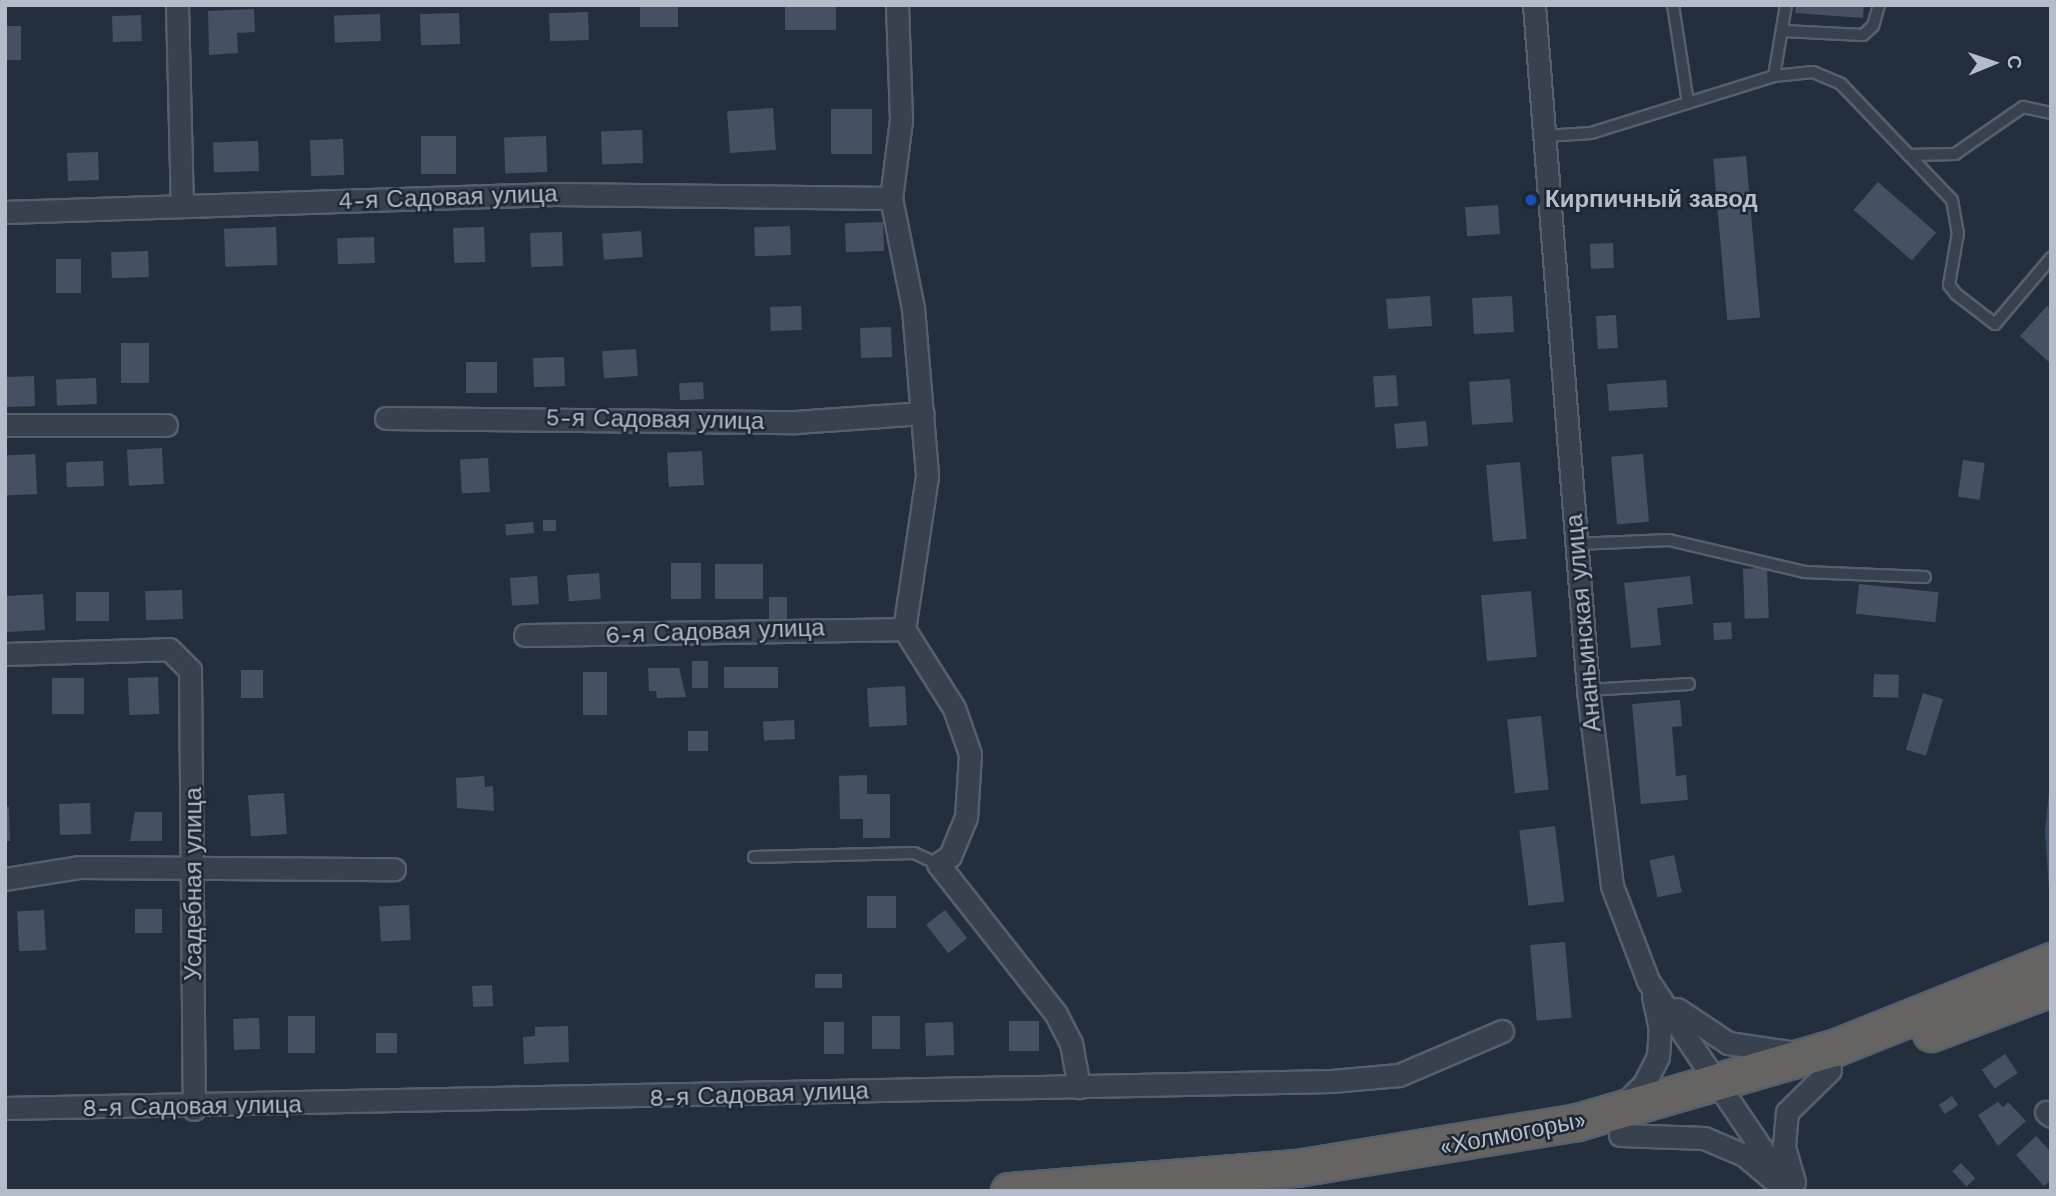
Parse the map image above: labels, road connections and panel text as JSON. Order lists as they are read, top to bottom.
{
  "streets": {
    "highway": ["«Холмогоры»"],
    "street": [
      "4-я Садовая улица",
      "5-я Садовая улица",
      "Ананьинская улица",
      "6-я Садовая улица",
      "Усадебная улица",
      "8-я Садовая улица"
    ]
  },
  "crossings": [
    ["Ананьинская улица", "«Холмогоры»"],
    ["Усадебная улица", "8-я Садовая улица"]
  ],
  "places": ["Кирпичный завод"],
  "north": "right"
}
